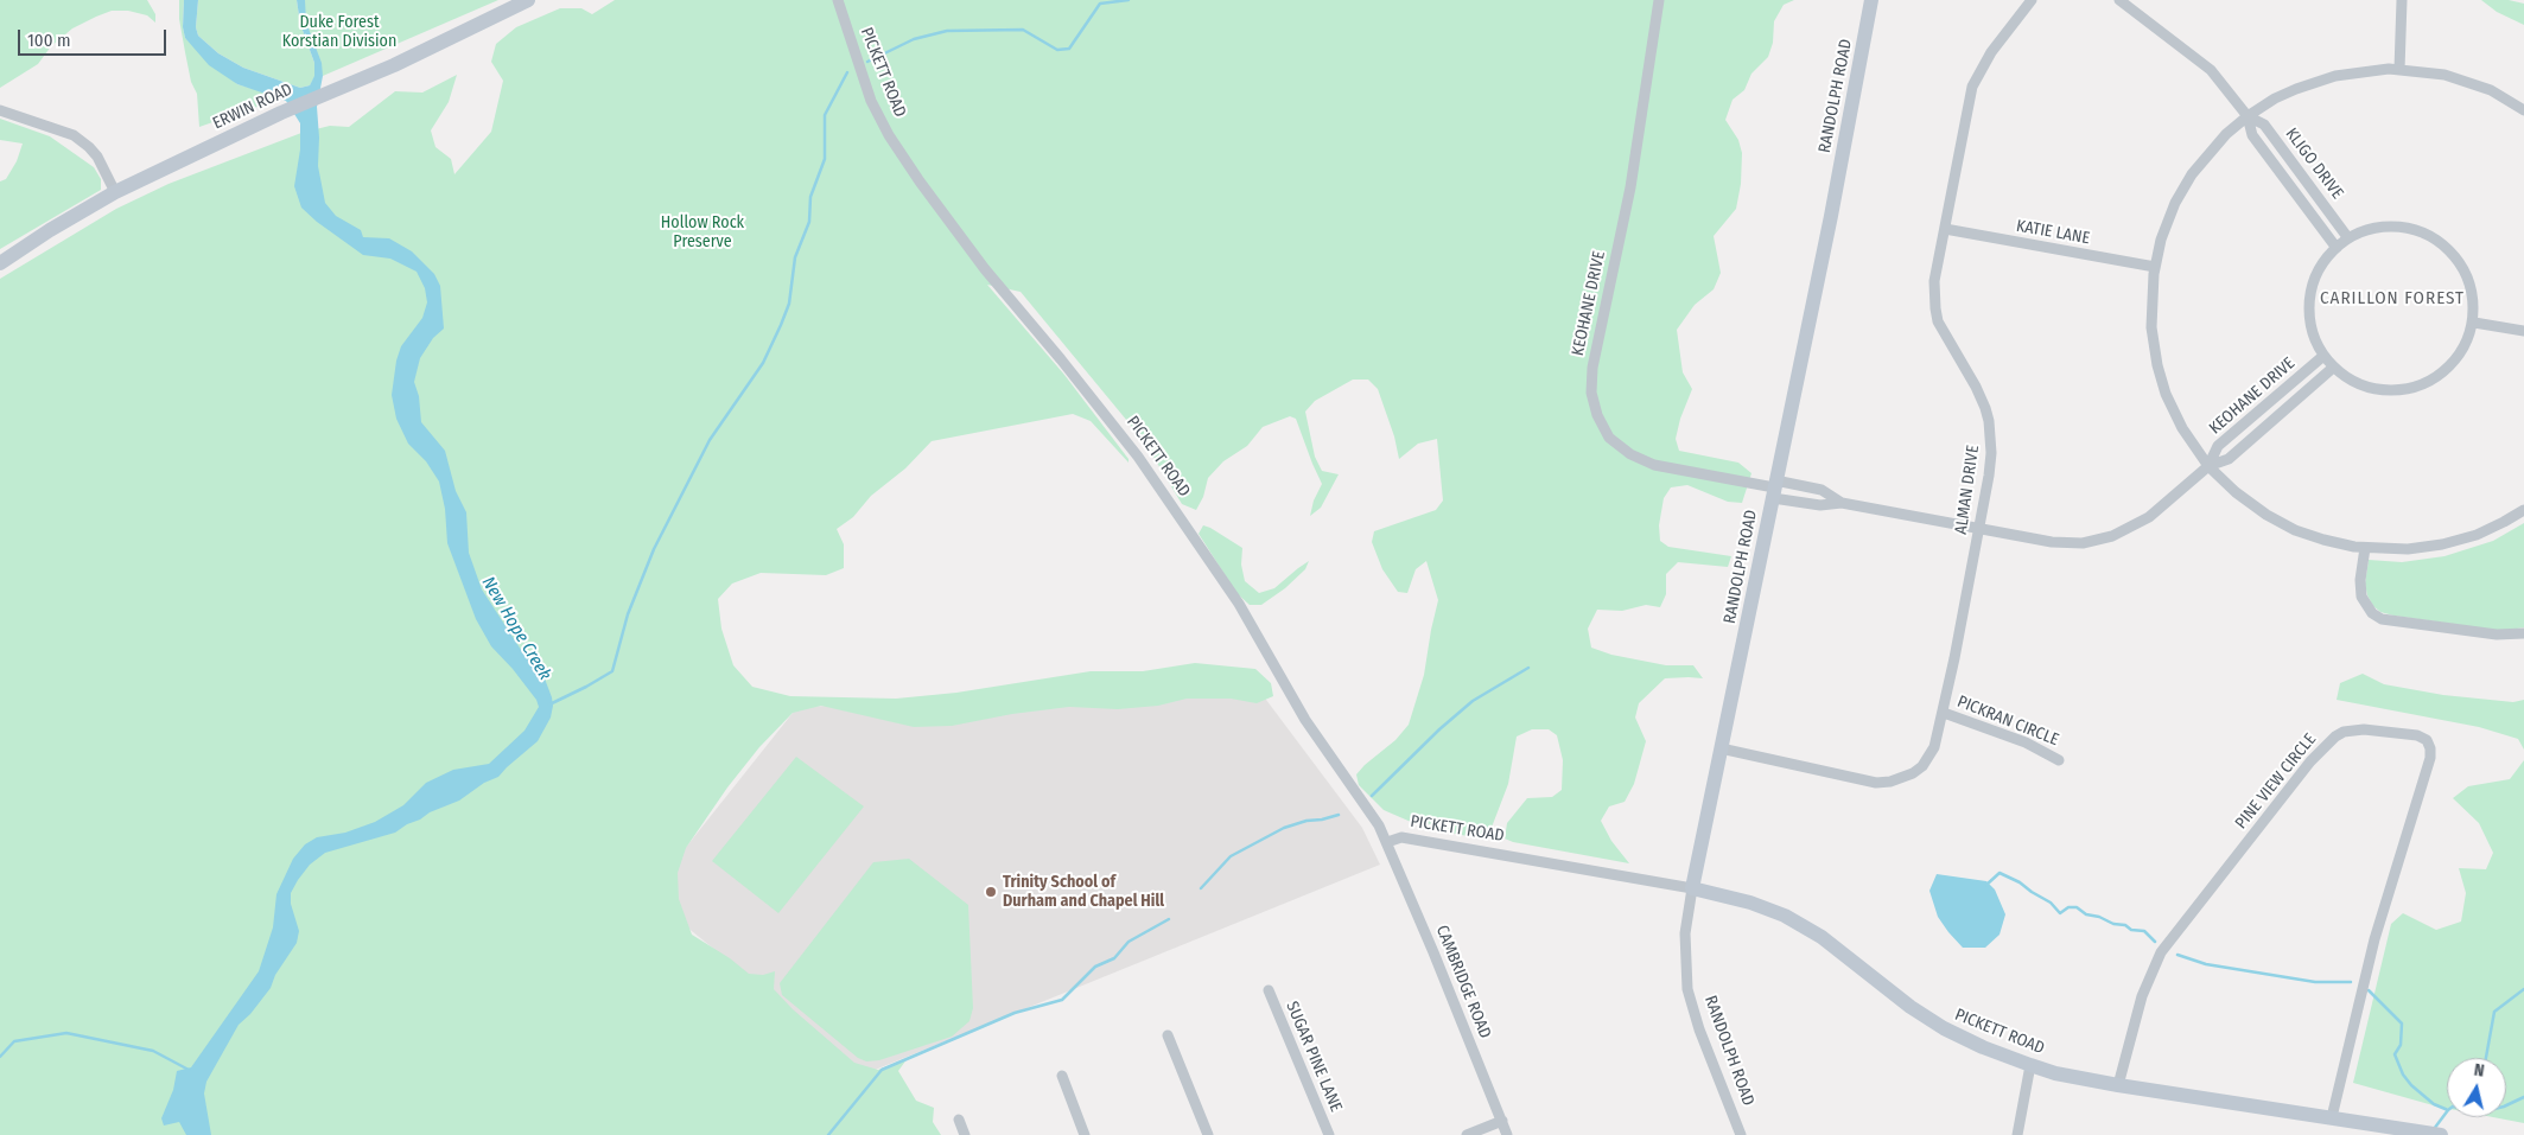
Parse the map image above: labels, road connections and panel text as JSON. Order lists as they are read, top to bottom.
{
  "streets": {
    "street": [
      "PICKETT ROAD",
      "RANDOLPH ROAD",
      "ERWIN ROAD",
      "KLIGO DRIVE",
      "KATIE LANE",
      "KEOHANE DRIVE",
      "ALMAN DRIVE",
      "PICKRAN CIRCLE",
      "PINE VIEW CIRCLE",
      "CAMBRIDGE ROAD",
      "SUGAR PINE LANE"
    ]
  },
  "crossings": [
    ["PICKETT ROAD", "RANDOLPH ROAD"],
    ["PICKETT ROAD", "PINE VIEW CIRCLE"],
    ["PICKETT ROAD", "CAMBRIDGE ROAD"],
    ["RANDOLPH ROAD", "KEOHANE DRIVE"],
    ["RANDOLPH ROAD", "ALMAN DRIVE"],
    ["KLIGO DRIVE", "KEOHANE DRIVE"],
    ["KATIE LANE", "ALMAN DRIVE"],
    ["KEOHANE DRIVE", "ALMAN DRIVE"],
    ["ALMAN DRIVE", "PICKRAN CIRCLE"]
  ],
  "districts": ["CARILLON FOREST"],
  "water": ["New Hope Creek"],
  "parks": ["Duke Forest Korstian Division", "Hollow Rock Preserve"],
  "places": ["Trinity School of Durham and Chapel Hill"],
  "scale_bar": "100 m",
  "north": "top"
}
